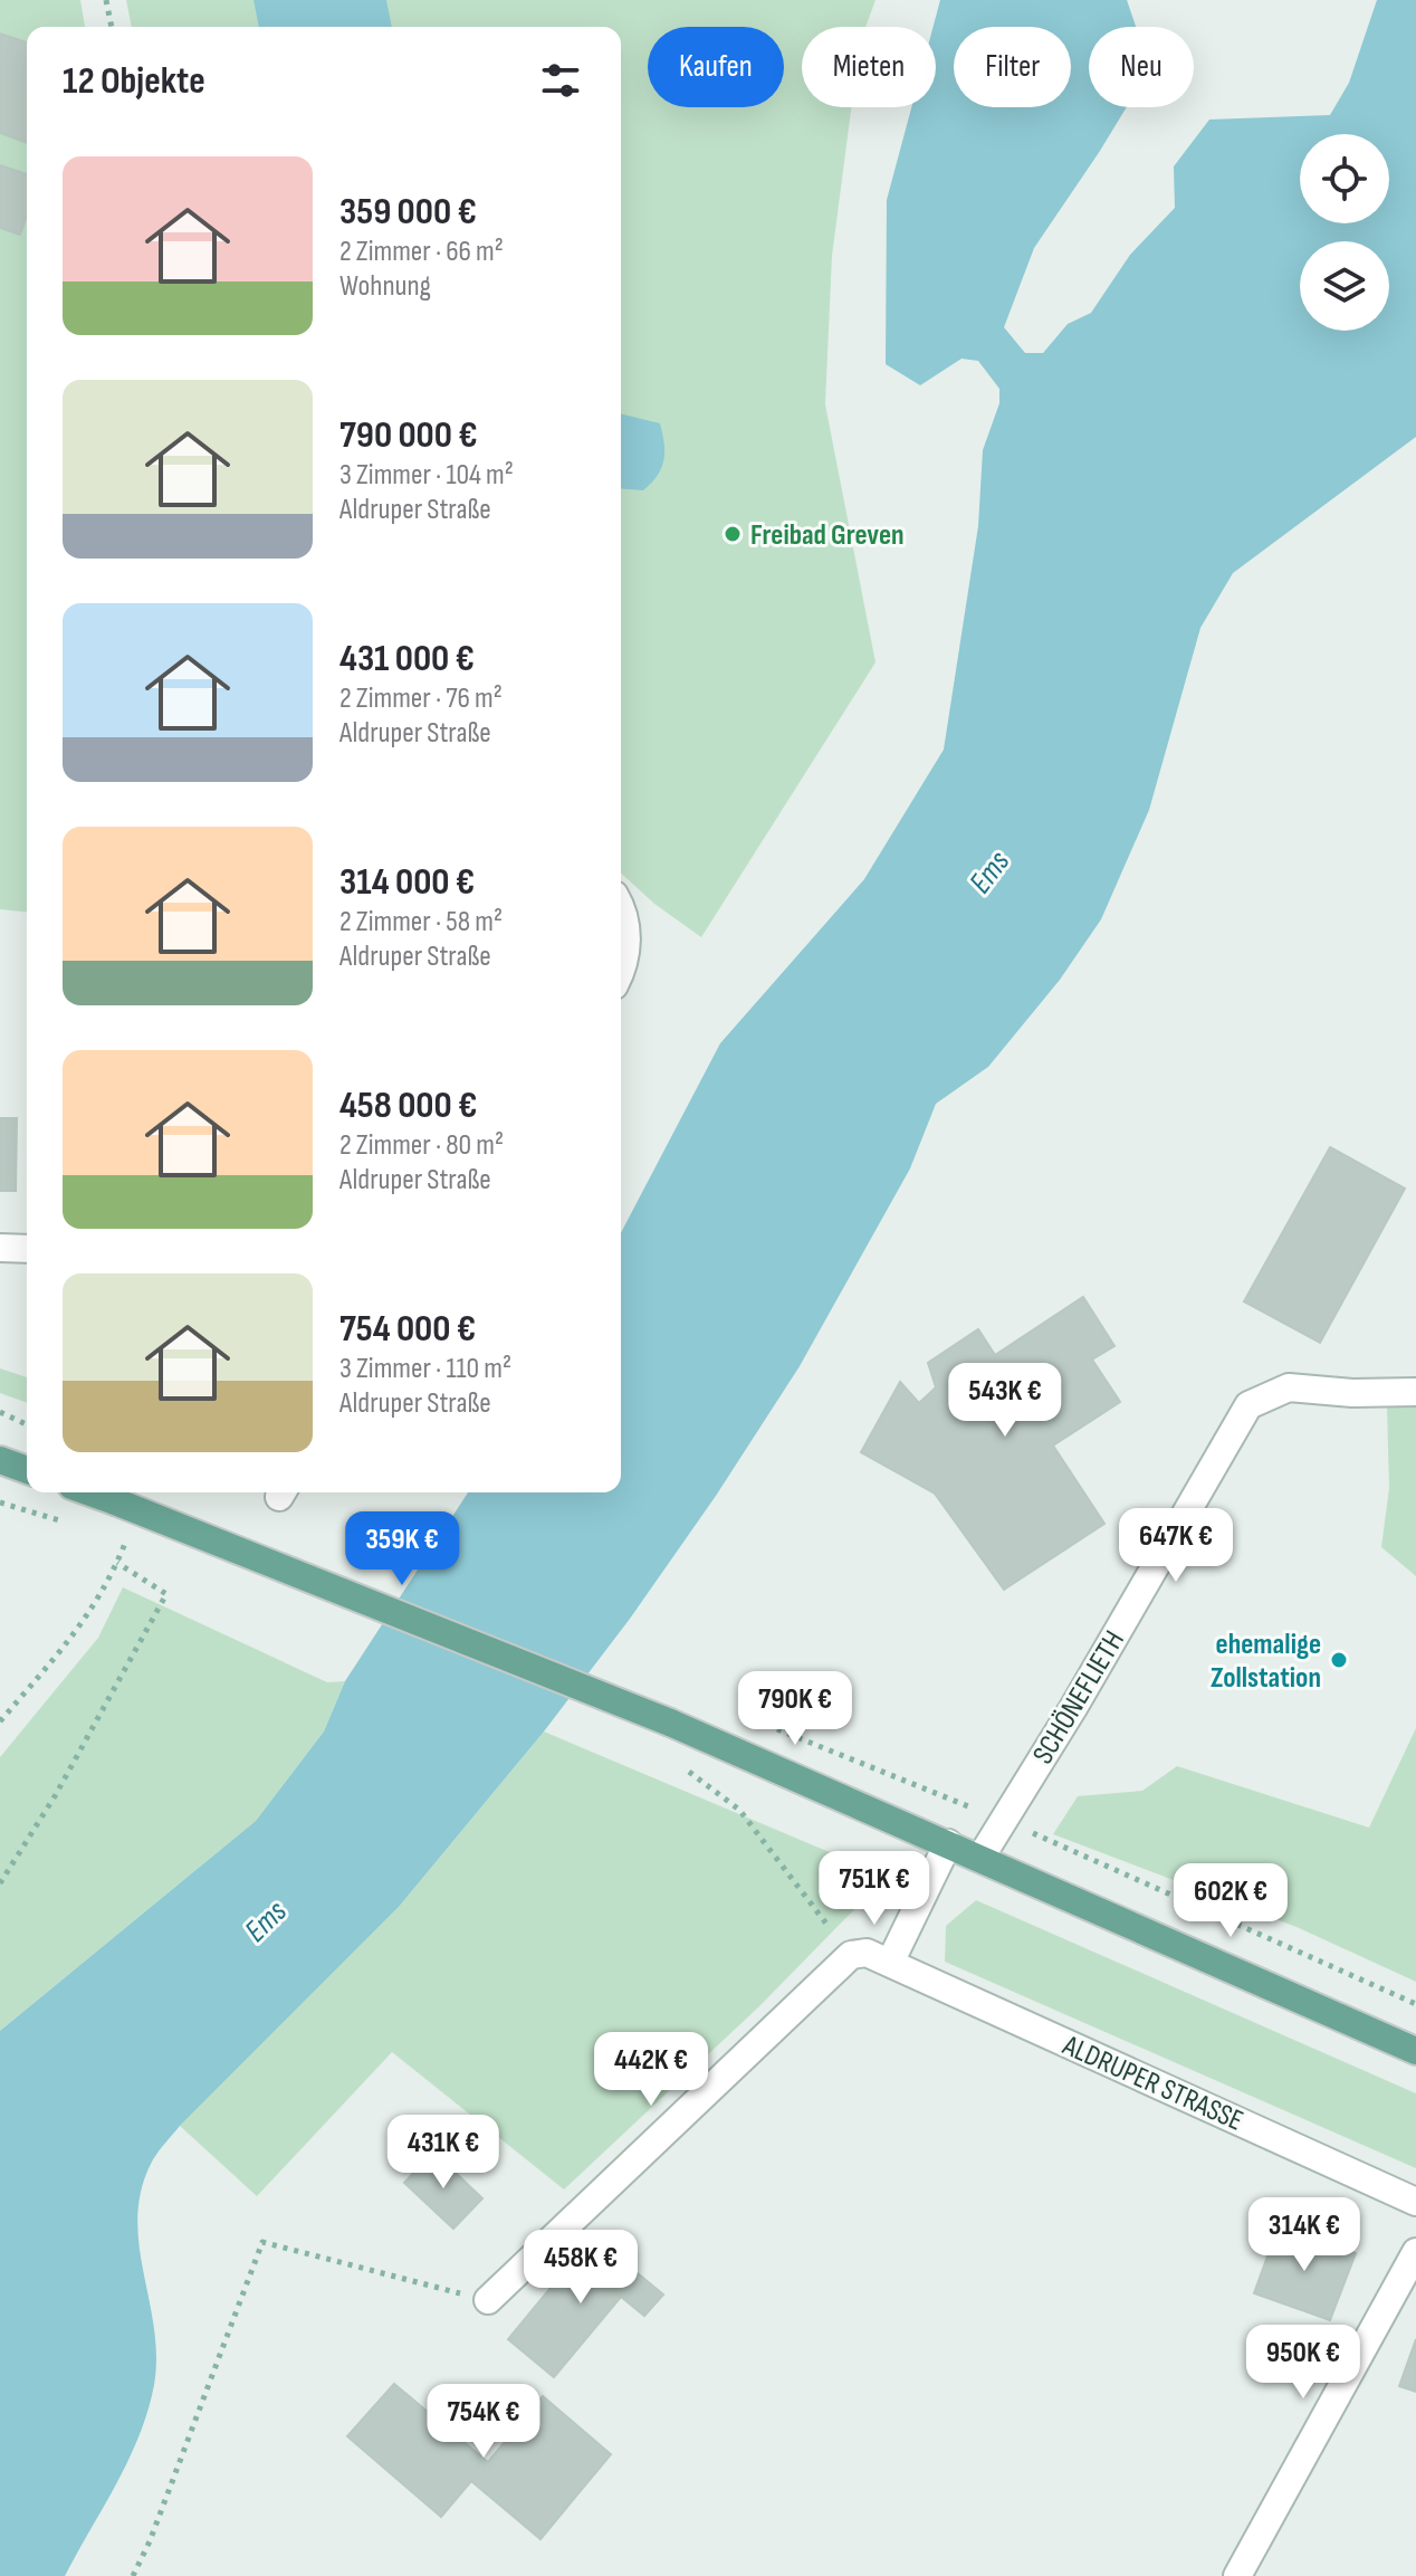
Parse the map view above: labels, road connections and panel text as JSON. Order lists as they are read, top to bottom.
{
  "streets": {
    "street": ["SCHÖNEFLIETH", "ALDRUPER STRASSE"]
  },
  "water": ["Ems"],
  "places": ["Freibad Greven", "ehemalige Zollstation"],
  "page": {
    "chip": [
      "Kaufen",
      "Mieten",
      "Filter",
      "Neu"
    ],
    "heading": "12 Objekte",
    "list": [
      {
        "name": "359 000 €",
        "note": "2 Zimmer · 66 m² · Wohnung"
      },
      {
        "name": "790 000 €",
        "note": "3 Zimmer · 104 m² · Aldruper Straße"
      },
      {
        "name": "431 000 €",
        "note": "2 Zimmer · 76 m² · Aldruper Straße"
      },
      {
        "name": "314 000 €",
        "note": "2 Zimmer · 58 m² · Aldruper Straße"
      },
      {
        "name": "458 000 €",
        "note": "2 Zimmer · 80 m² · Aldruper Straße"
      },
      {
        "name": "754 000 €",
        "note": "3 Zimmer · 110 m² · Aldruper Straße"
      }
    ],
    "price": [
      "543K €",
      "647K €",
      "359K €",
      "790K €",
      "751K €",
      "602K €",
      "442K €",
      "431K €",
      "314K €",
      "458K €",
      "950K €",
      "754K €"
    ]
  }
}
